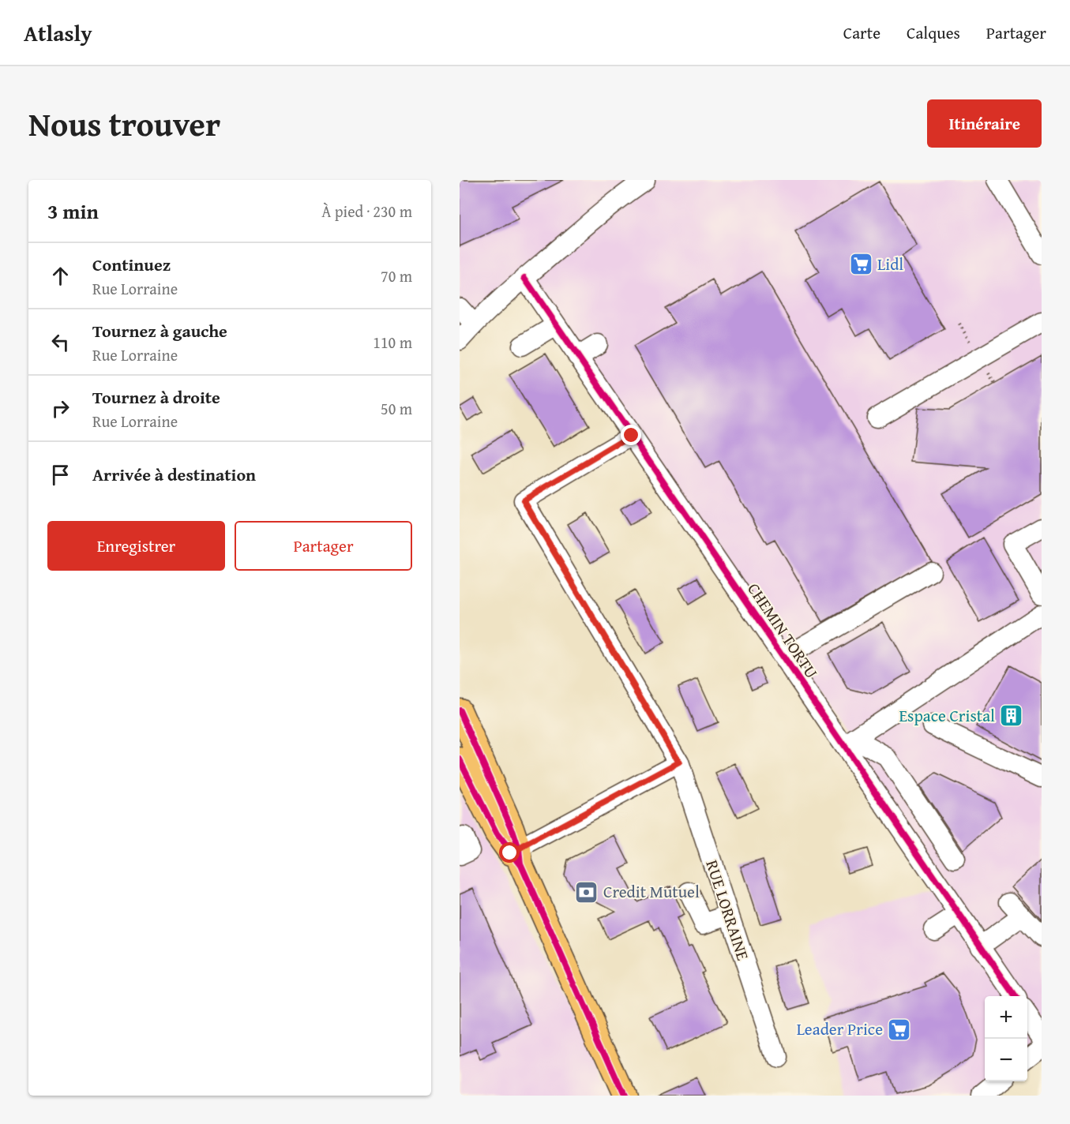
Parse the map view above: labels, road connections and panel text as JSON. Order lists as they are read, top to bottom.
{
  "streets": {
    "street": ["CHEMIN TORTU", "RUE LORRAINE"]
  },
  "crossings": [
    ["CHEMIN TORTU", "RUE LORRAINE"]
  ],
  "places": {
    "supermarket": ["Lidl", "Leader Price"],
    "building": ["Espace Cristal"],
    "bank": ["Credit Mutuel"]
  },
  "page": {
    "header": "Atlasly",
    "nav": ["Carte", "Calques", "Partager"],
    "title": "Nous trouver",
    "buttons": [
      "Itinéraire",
      ["Enregistrer", "Partager"]
    ],
    "heading": ["3 min", "À pied · 230 m"],
    "list": [
      ["Continuez", "Rue Lorraine", "70 m"],
      ["Tournez à gauche", "Rue Lorraine", "110 m"],
      ["Tournez à droite", "Rue Lorraine", "50 m"],
      "Arrivée à destination"
    ],
    "map_buttons": ["+", "−"]
  }
}
